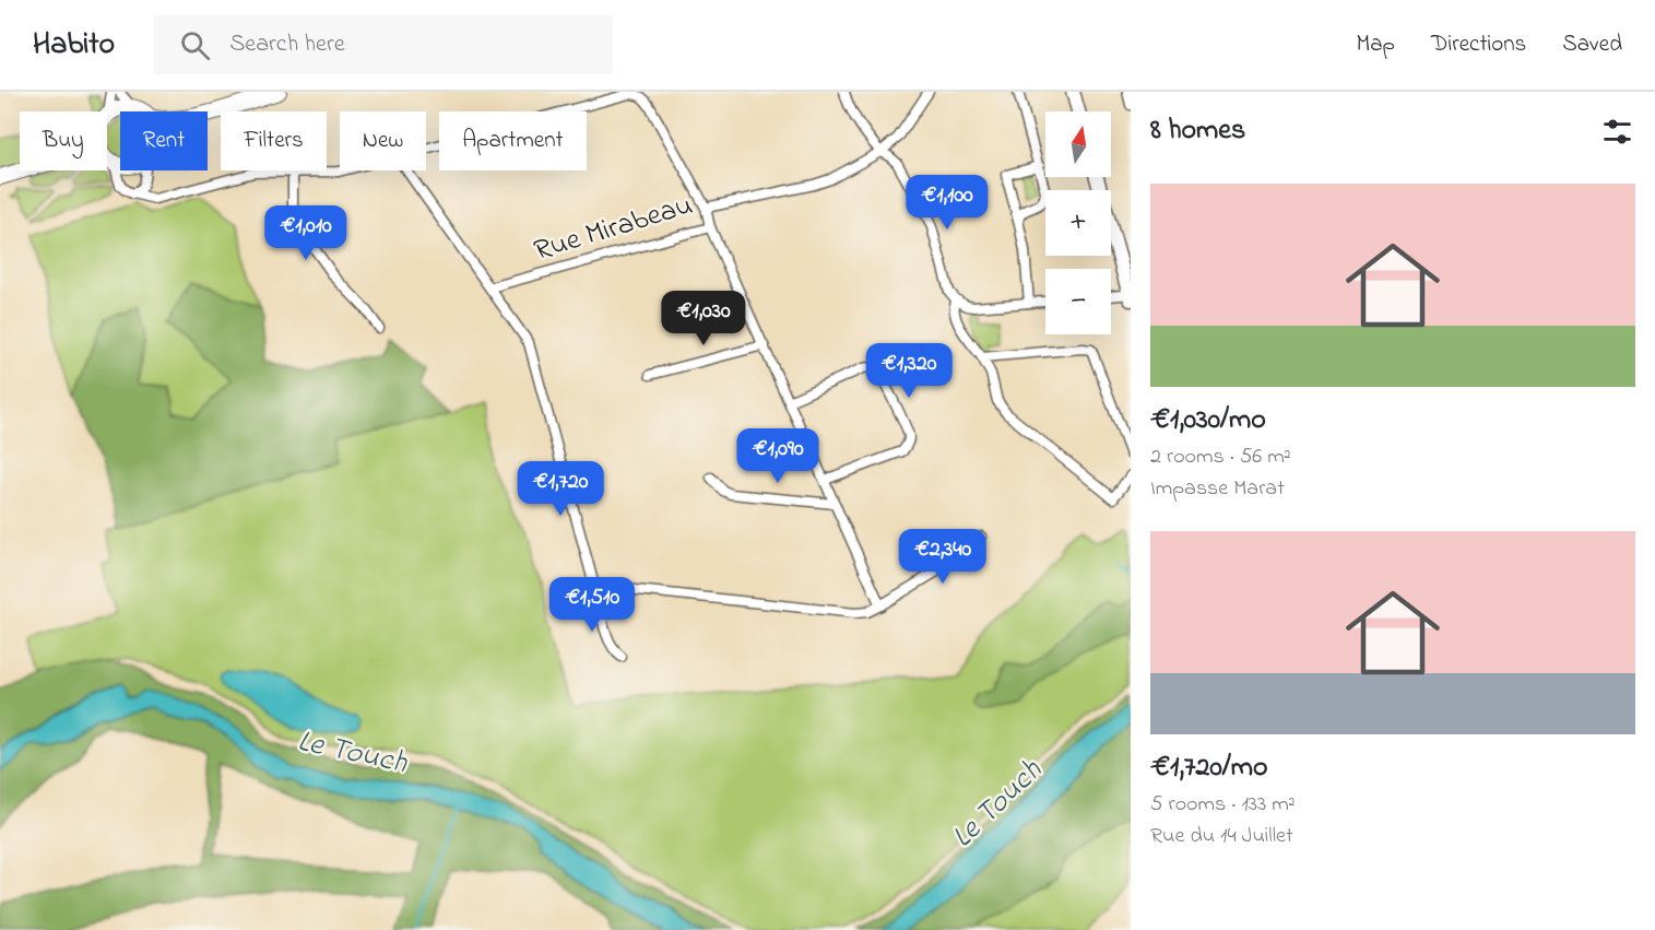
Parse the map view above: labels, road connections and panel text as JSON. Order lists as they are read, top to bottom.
{
  "streets": {
    "street": ["Rue Mirabeau"]
  },
  "water": ["Le Touch"],
  "north": "top",
  "page": {
    "header": "Habito",
    "search": "Search here",
    "nav": ["Map", "Directions", "Saved"],
    "heading": "8 homes",
    "map_buttons": ["+", "−"],
    "chip": [
      "Buy",
      "Rent",
      "Filters",
      "New",
      "Apartment"
    ],
    "list": [
      {
        "name": "€1,030/mo",
        "note": "2 rooms · 56 m² · Impasse Marat"
      },
      {
        "name": "€1,720/mo",
        "note": "5 rooms · 133 m² · Rue du 14 Juillet"
      }
    ],
    "price": [
      "€1,100",
      "€1,010",
      "€1,030",
      "€1,320",
      "€1,090",
      "€1,720",
      "€2,340",
      "€1,510"
    ]
  }
}
